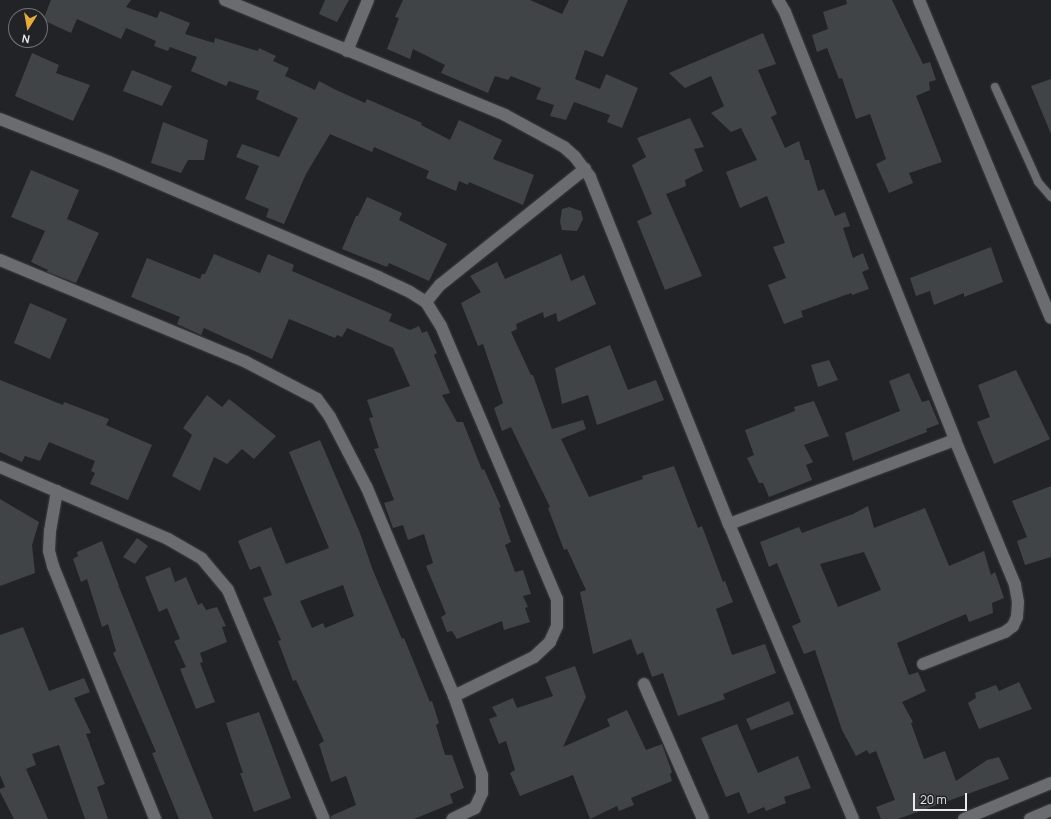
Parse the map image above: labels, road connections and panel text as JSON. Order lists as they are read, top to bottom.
{
  "scale_bar": "20 m",
  "north": "bottom"
}
